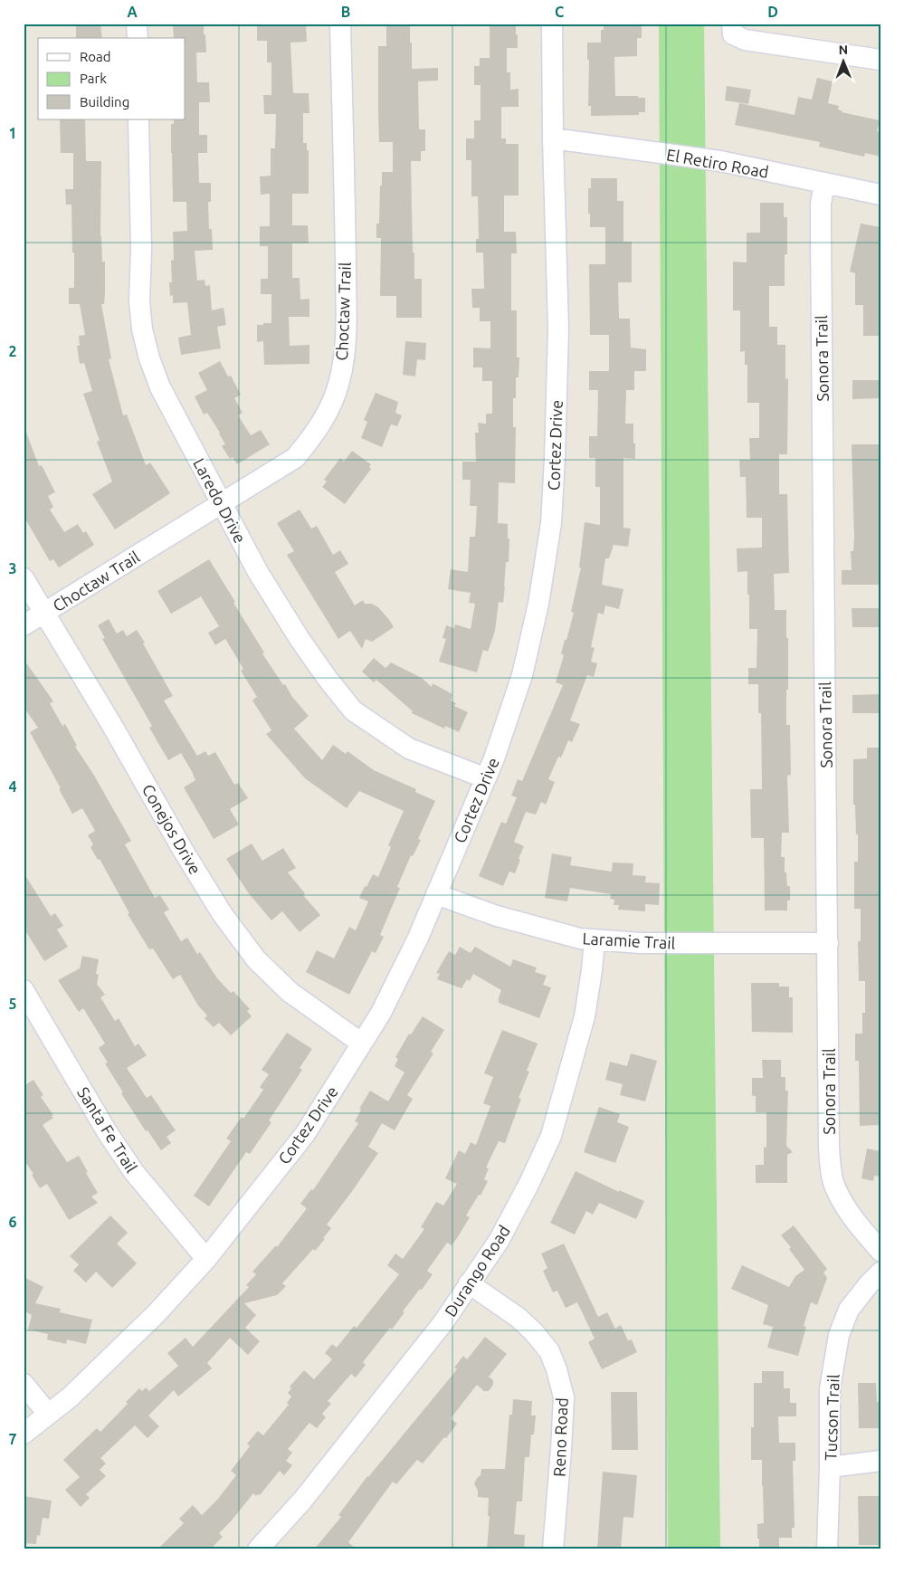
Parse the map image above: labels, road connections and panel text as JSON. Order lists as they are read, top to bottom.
{
  "streets": {
    "street": [
      "El Retiro Road",
      "Choctaw Trail",
      "Sonora Trail",
      "Cortez Drive",
      "Laredo Drive",
      "Conejos Drive",
      "Laramie Trail",
      "Santa Fe Trail",
      "Durango Road",
      "Tucson Trail",
      "Reno Road"
    ]
  },
  "crossings": [
    ["El Retiro Road", "Sonora Trail"],
    ["El Retiro Road", "Cortez Drive"],
    ["Choctaw Trail", "Laredo Drive"],
    ["Choctaw Trail", "Conejos Drive"],
    ["Sonora Trail", "Laramie Trail"],
    ["Cortez Drive", "Laredo Drive"],
    ["Cortez Drive", "Conejos Drive"],
    ["Cortez Drive", "Laramie Trail"],
    ["Cortez Drive", "Santa Fe Trail"],
    ["Laramie Trail", "Durango Road"],
    ["Durango Road", "Reno Road"]
  ],
  "legend": ["Road", "Park", "Building"],
  "north": "top",
  "grid": {
    "columns": [
      "A",
      "B",
      "C",
      "D"
    ],
    "rows": [
      "1",
      "2",
      "3",
      "4",
      "5",
      "6",
      "7"
    ]
  }
}
